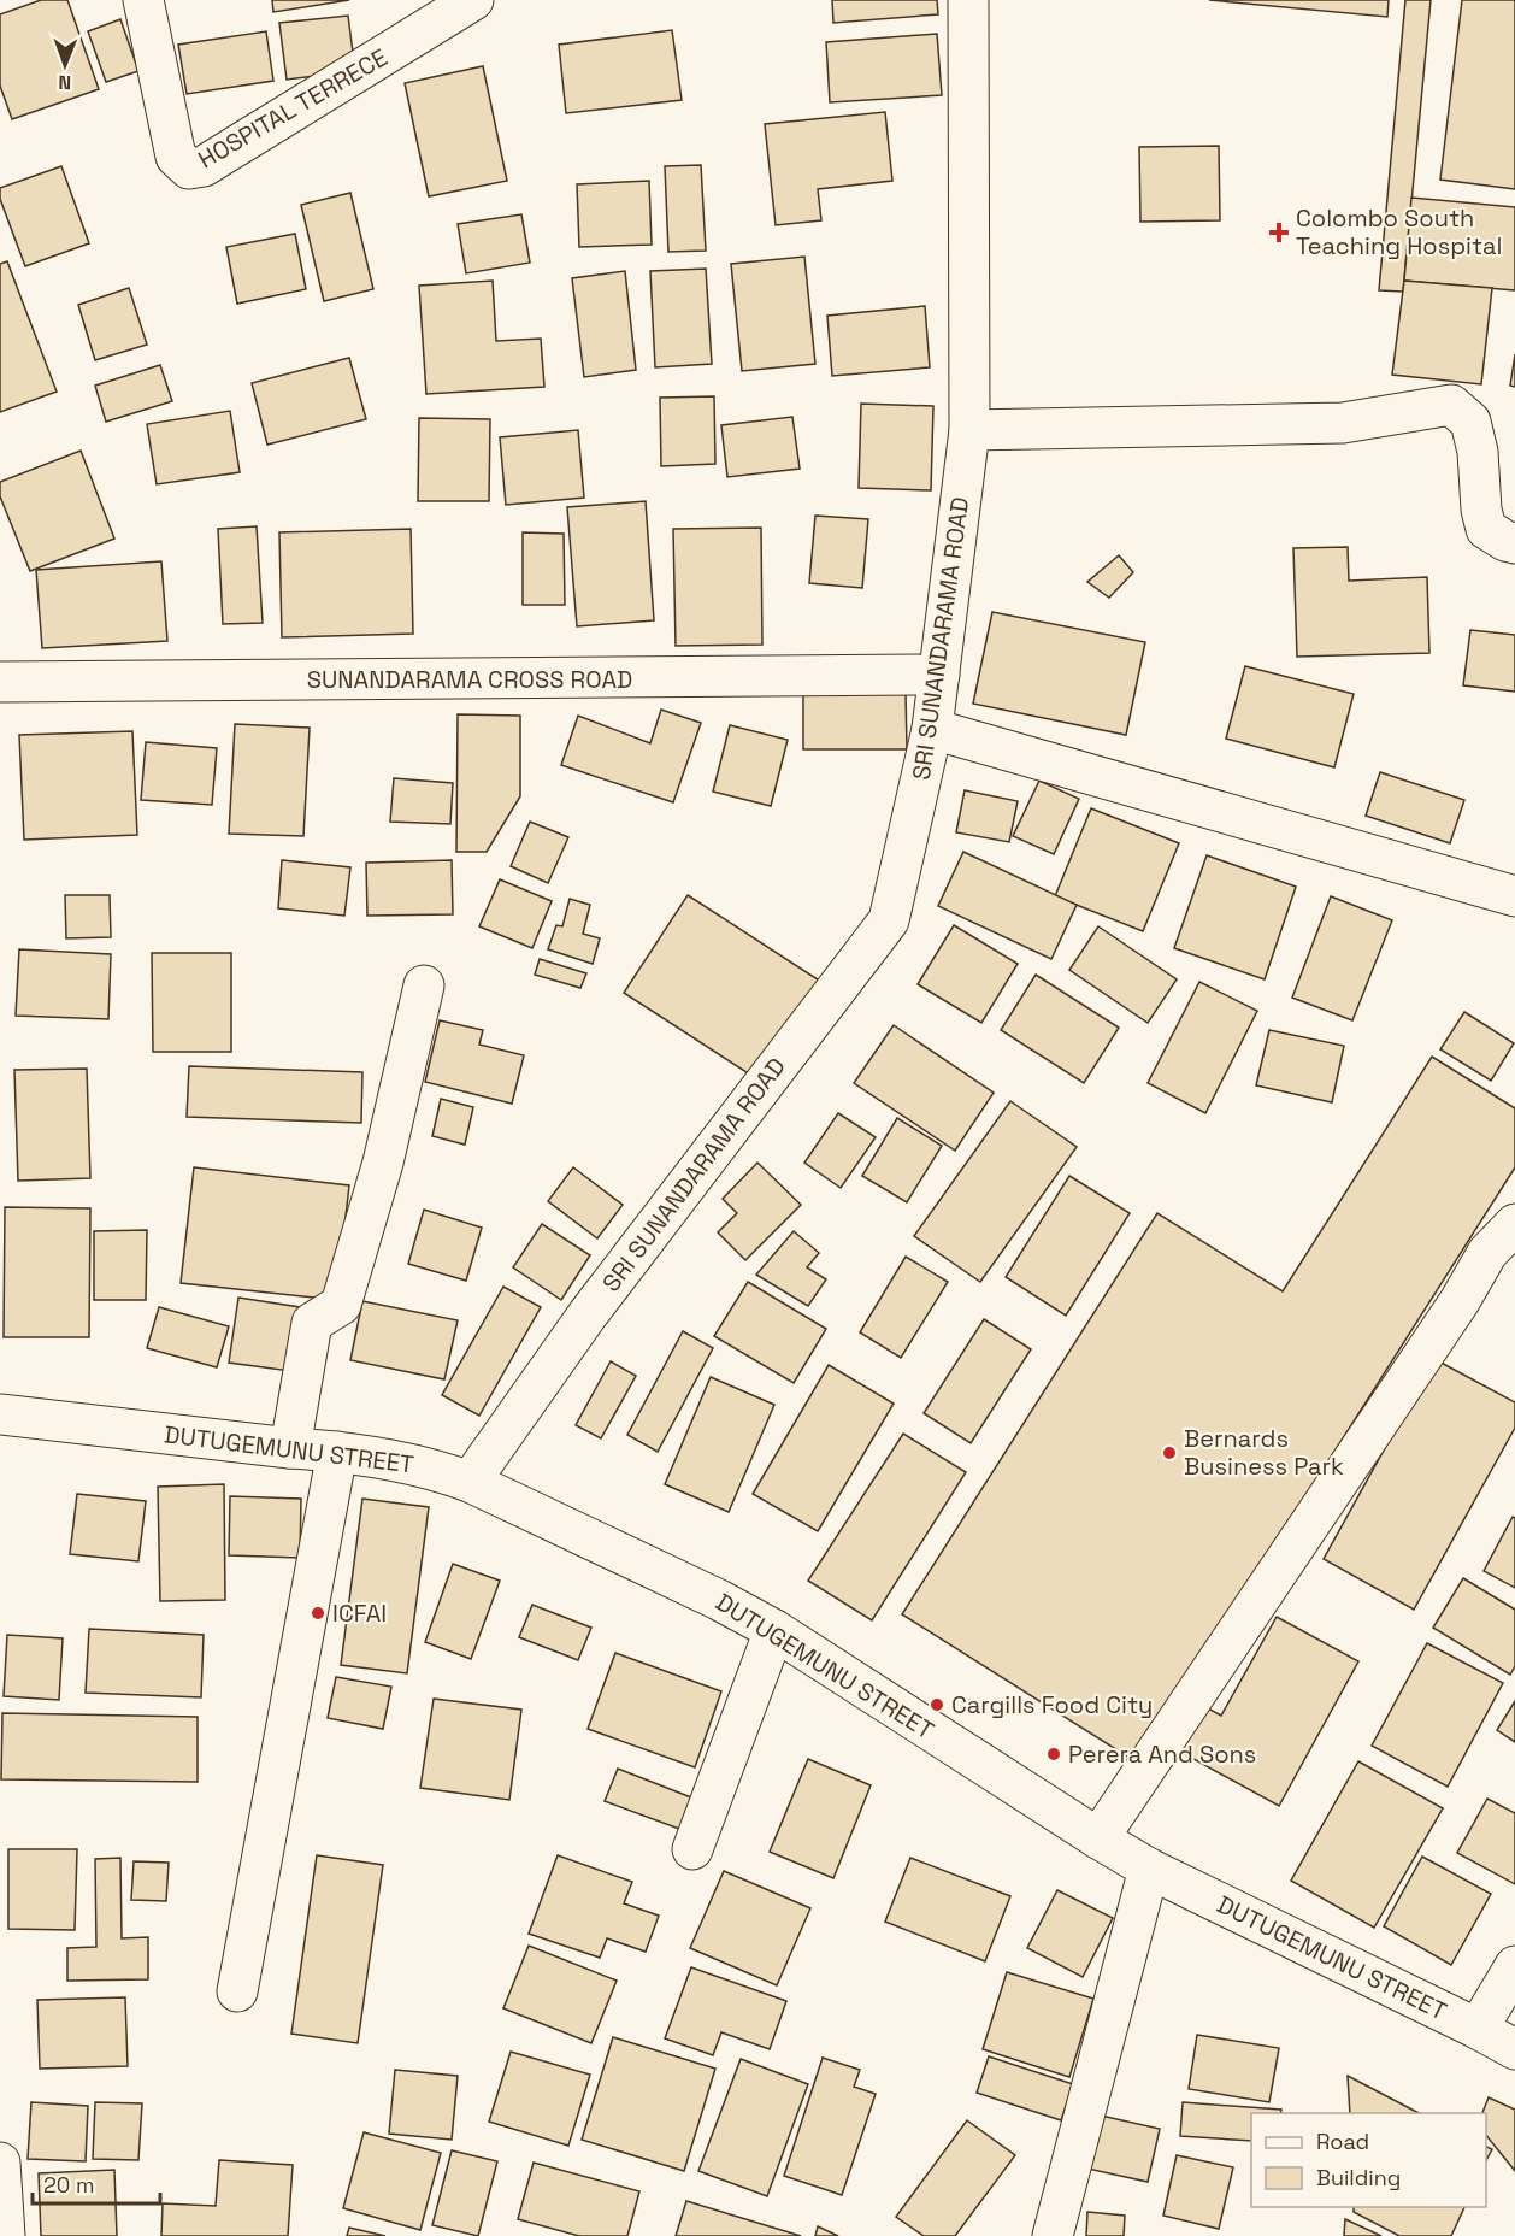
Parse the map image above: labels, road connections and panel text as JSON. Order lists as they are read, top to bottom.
{
  "streets": {
    "street": [
      "HOSPITAL TERRECE",
      "SRI SUNANDARAMA ROAD",
      "SUNANDARAMA CROSS ROAD",
      "DUTUGEMUNU STREET"
    ]
  },
  "crossings": [
    ["SRI SUNANDARAMA ROAD", "SUNANDARAMA CROSS ROAD"],
    ["SRI SUNANDARAMA ROAD", "DUTUGEMUNU STREET"]
  ],
  "places": {
    "health": ["Colombo South Teaching Hospital"],
    "other": [
      "Bernards Business Park",
      "ICFAI",
      "Cargills Food City",
      "Perera And Sons"
    ]
  },
  "legend": ["Road", "Building"],
  "scale_bar": "20 m",
  "north": "bottom"
}
